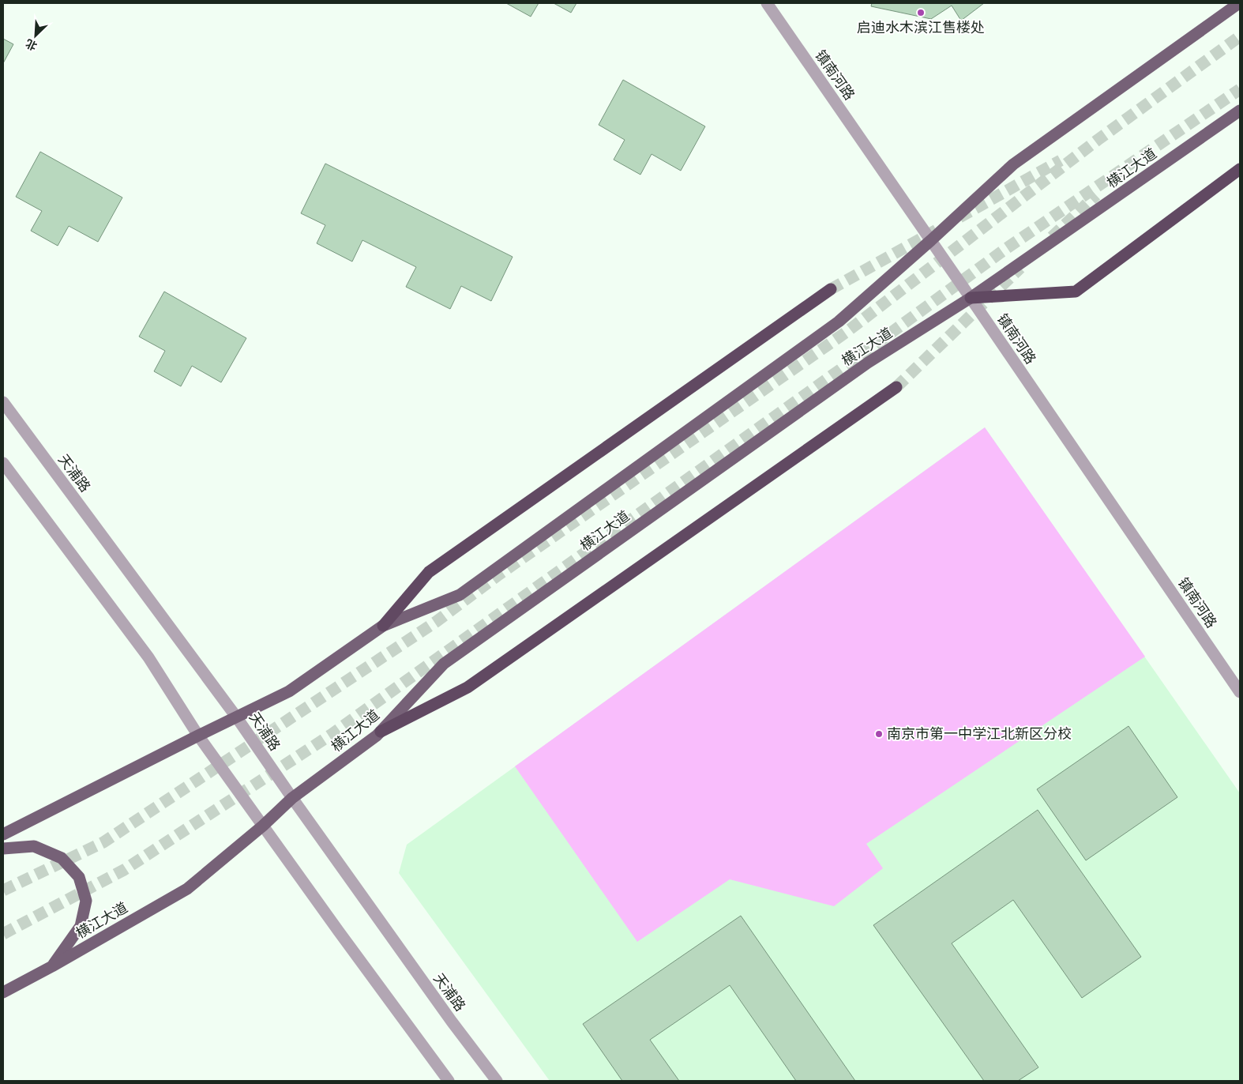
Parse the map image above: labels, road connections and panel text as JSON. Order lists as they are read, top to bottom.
{
  "streets": {
    "main road": ["横江大道"],
    "street": ["镇南河路", "天浦路"]
  },
  "crossings": [
    ["镇南河路", "横江大道"],
    ["横江大道", "天浦路"]
  ],
  "places": ["启迪水木滨江售楼处", "南京市第一中学江北新区分校"],
  "north": "bottom left"
}
